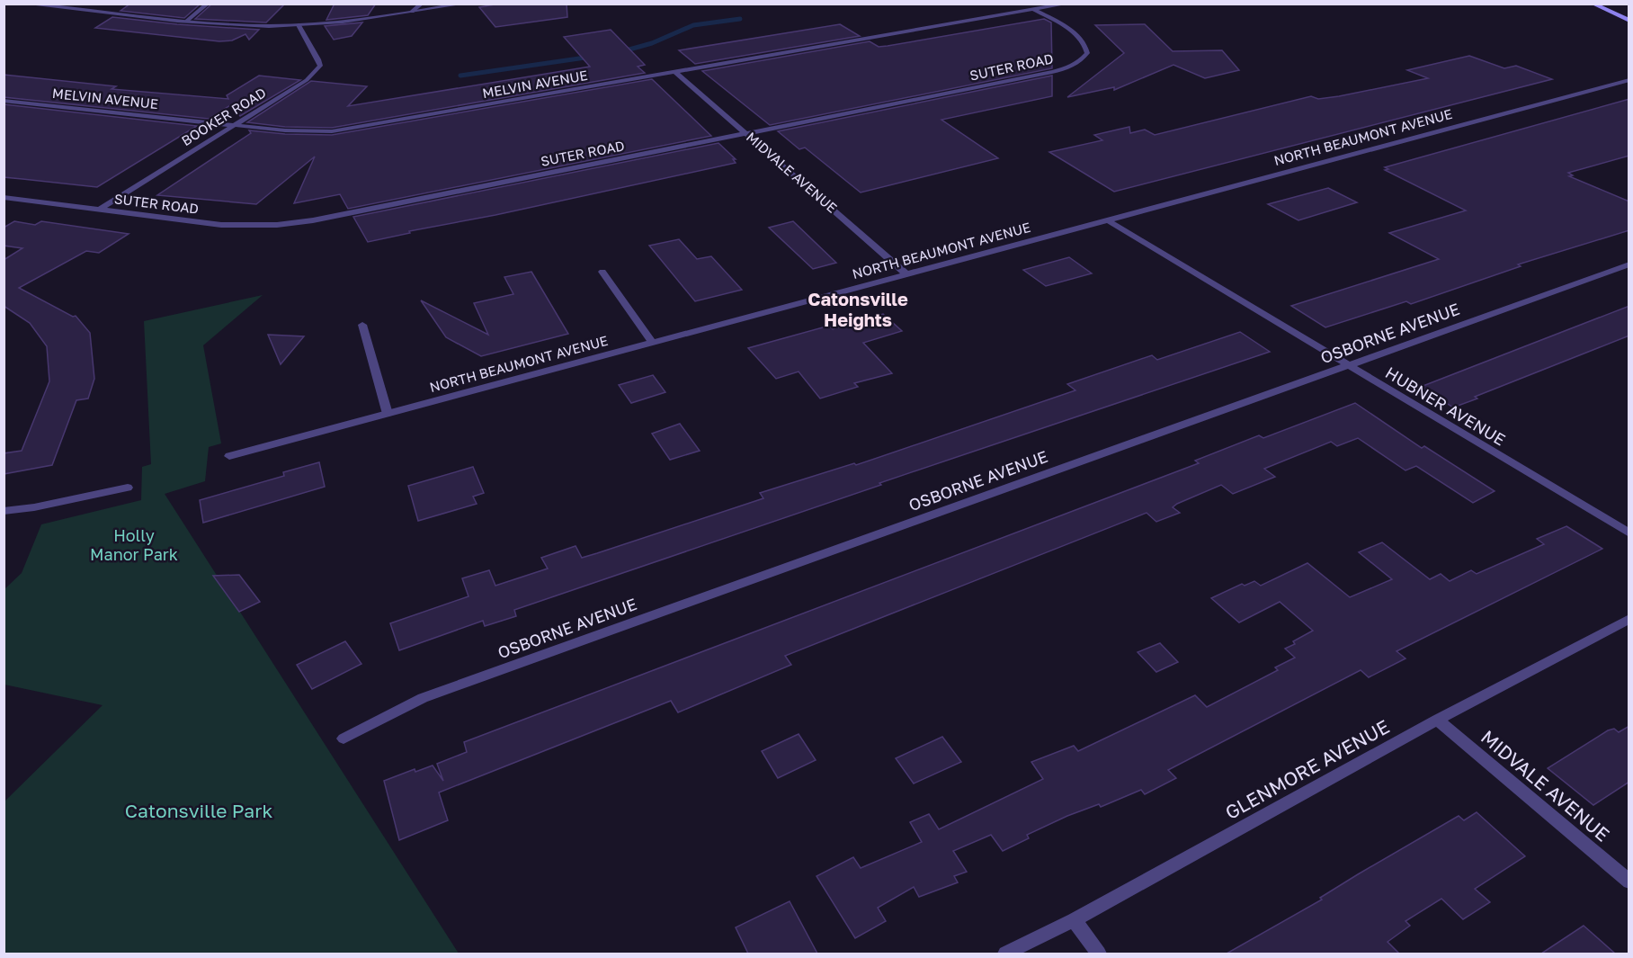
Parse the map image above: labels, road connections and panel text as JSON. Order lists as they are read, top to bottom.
{
  "streets": {
    "street": [
      "SUTER ROAD",
      "MELVIN AVENUE",
      "BOOKER ROAD",
      "NORTH BEAUMONT AVENUE",
      "MIDVALE AVENUE",
      "OSBORNE AVENUE",
      "HUBNER AVENUE",
      "GLENMORE AVENUE"
    ]
  },
  "crossings": [
    ["SUTER ROAD", "MELVIN AVENUE"],
    ["SUTER ROAD", "BOOKER ROAD"],
    ["SUTER ROAD", "MIDVALE AVENUE"],
    ["MELVIN AVENUE", "BOOKER ROAD"],
    ["MELVIN AVENUE", "MIDVALE AVENUE"],
    ["NORTH BEAUMONT AVENUE", "MIDVALE AVENUE"],
    ["NORTH BEAUMONT AVENUE", "HUBNER AVENUE"],
    ["MIDVALE AVENUE", "GLENMORE AVENUE"],
    ["OSBORNE AVENUE", "HUBNER AVENUE"]
  ],
  "districts": ["Catonsville Heights"],
  "parks": ["Holly Manor Park", "Catonsville Park"]
}
